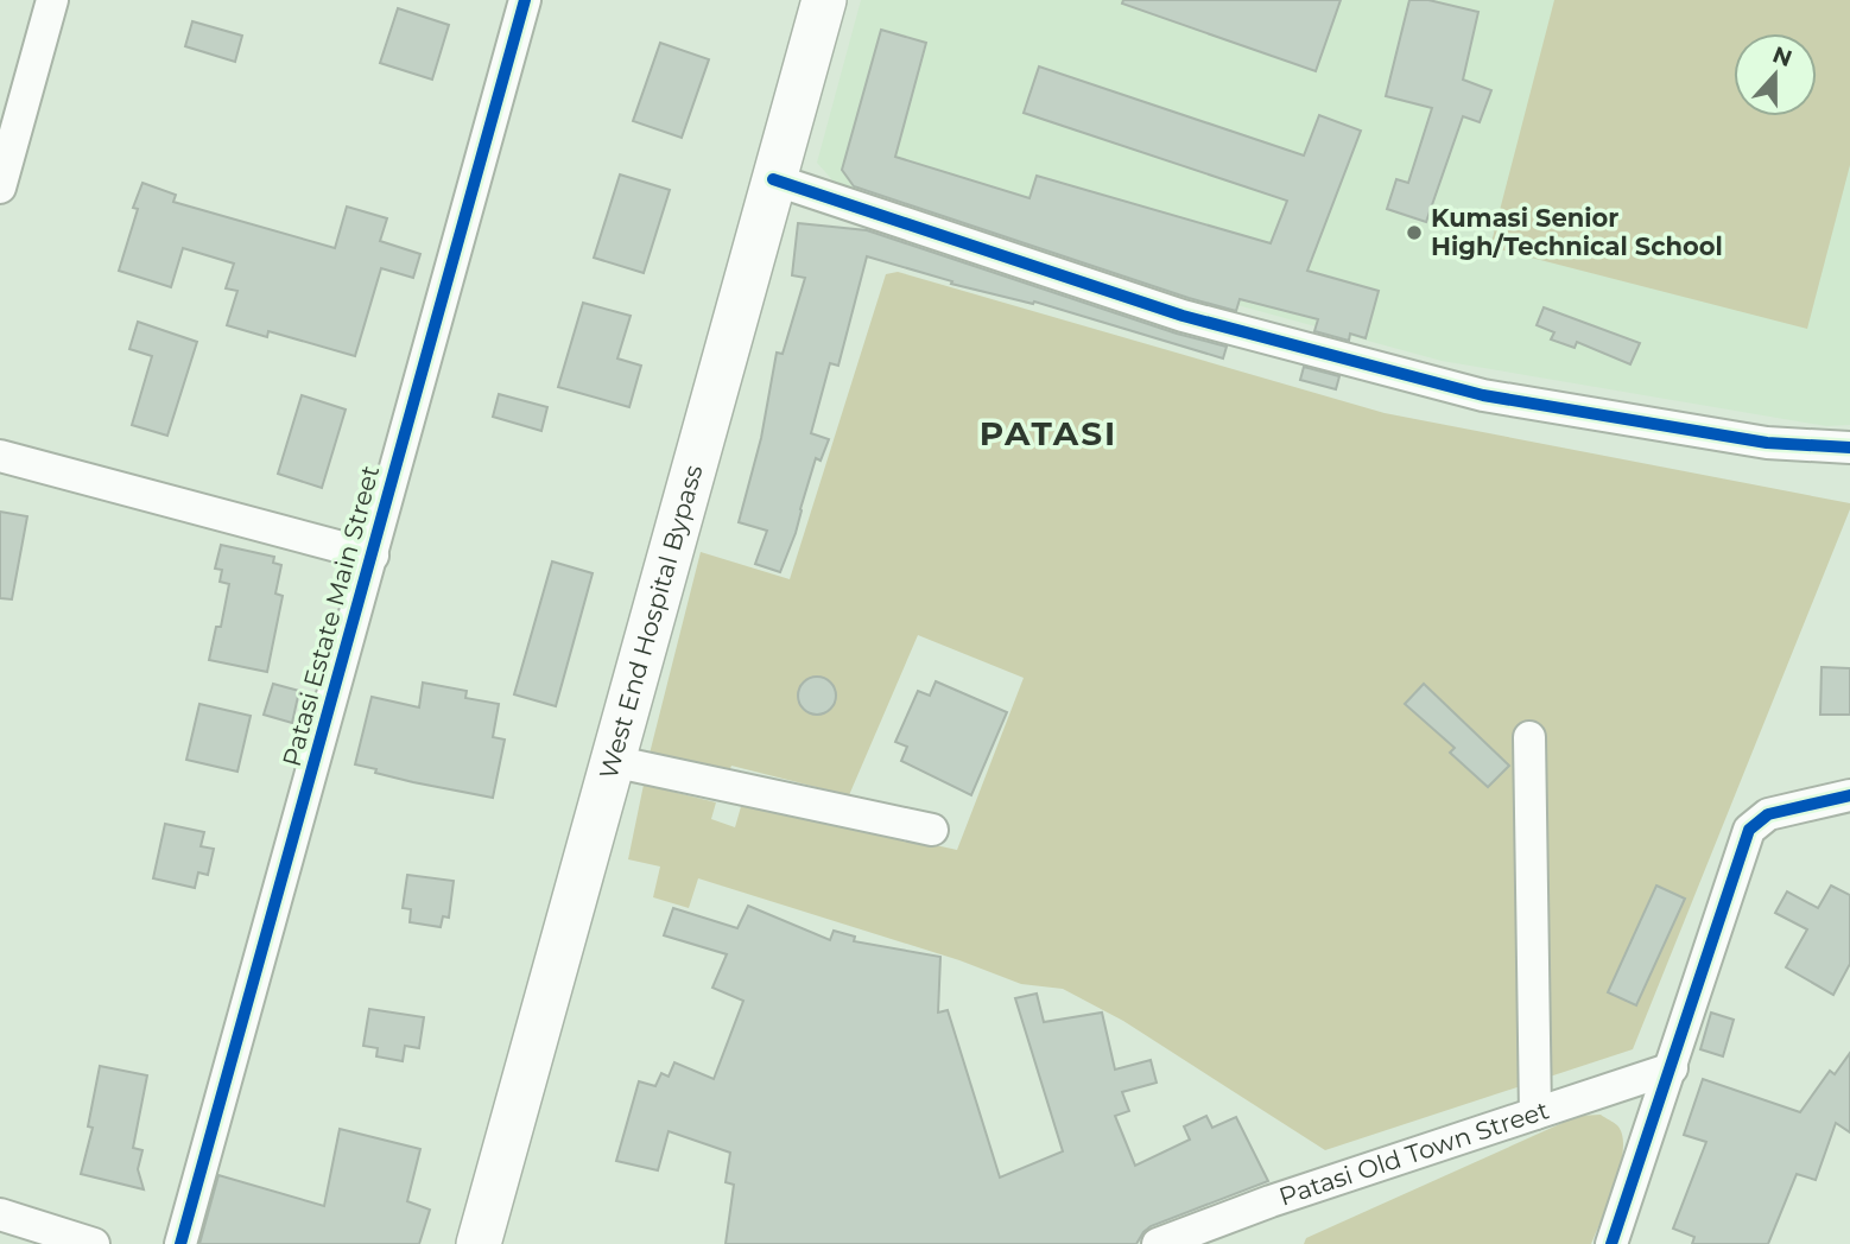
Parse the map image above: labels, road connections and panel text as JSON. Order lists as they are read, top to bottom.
{
  "streets": {
    "highway": ["West End Hospital Bypass"],
    "street": ["Patasi Estate Main Street", "Patasi Old Town Street"]
  },
  "districts": ["PATASI"],
  "places": ["Kumasi Senior High/Technical School"],
  "north": "top"
}
